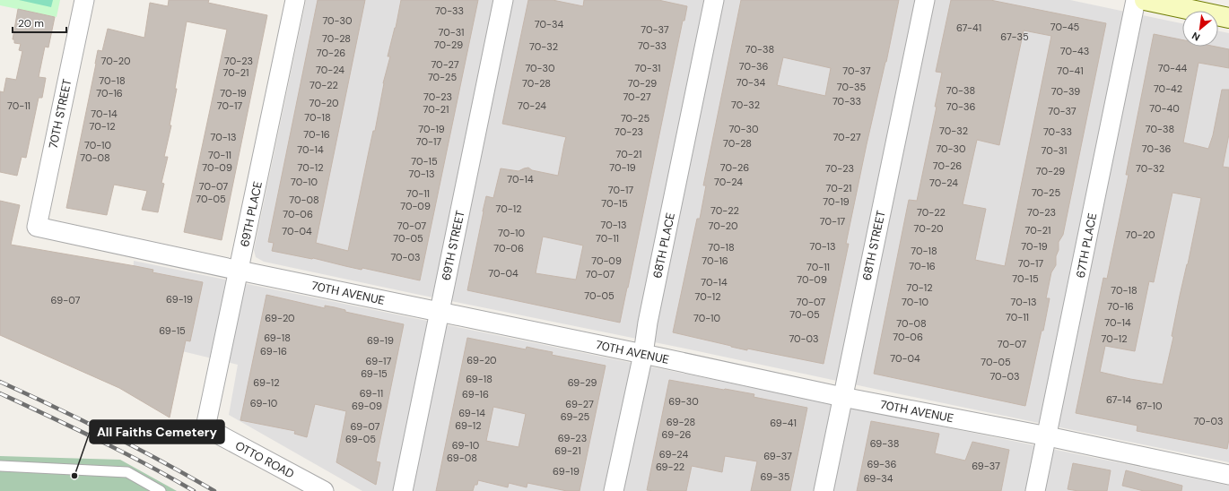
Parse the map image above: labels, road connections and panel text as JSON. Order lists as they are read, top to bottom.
{
  "streets": {
    "street": [
      "70TH STREET",
      "69TH PLACE",
      "69TH STREET",
      "68TH PLACE",
      "68TH STREET",
      "67TH PLACE",
      "70TH AVENUE",
      "OTTO ROAD"
    ]
  },
  "crossings": [
    ["70TH STREET", "70TH AVENUE"],
    ["69TH PLACE", "70TH AVENUE"],
    ["69TH PLACE", "OTTO ROAD"],
    ["69TH STREET", "70TH AVENUE"],
    ["68TH PLACE", "70TH AVENUE"],
    ["68TH STREET", "70TH AVENUE"],
    ["67TH PLACE", "70TH AVENUE"]
  ],
  "places": ["All Faiths Cemetery"],
  "house_numbers": [
    "70-33",
    "70-30",
    "70-34",
    "70-45",
    "67-41",
    "70-37",
    "70-31",
    "67-35",
    "70-28",
    "70-29",
    "70-33",
    "70-32",
    "70-38",
    "70-43",
    "70-26",
    "70-20",
    "70-23",
    "70-27",
    "70-36",
    "70-30",
    "70-31",
    "70-44",
    "70-24",
    "70-37",
    "70-41",
    "70-21",
    "70-25",
    "70-18",
    "70-34",
    "70-28",
    "70-29",
    "70-22",
    "70-35",
    "70-42",
    "70-38",
    "70-39",
    "70-16",
    "70-19",
    "70-23",
    "70-27",
    "70-33",
    "70-20",
    "70-32",
    "70-11",
    "70-17",
    "70-24",
    "70-36",
    "70-40",
    "70-21",
    "70-37",
    "70-14",
    "70-18",
    "70-25",
    "70-12",
    "70-19",
    "70-30",
    "70-38",
    "70-32",
    "70-23",
    "70-33",
    "70-16",
    "70-13",
    "70-27",
    "70-17",
    "70-28",
    "70-10",
    "70-30",
    "70-36",
    "70-14",
    "70-31",
    "70-21",
    "70-11",
    "70-08",
    "70-15",
    "70-26",
    "70-09",
    "70-12",
    "70-19",
    "70-26",
    "70-23",
    "70-32",
    "70-29",
    "70-13",
    "70-14",
    "70-10",
    "70-24",
    "70-24",
    "70-07",
    "70-21",
    "70-17",
    "70-25",
    "70-11",
    "70-05",
    "70-08",
    "70-19",
    "70-15",
    "70-09",
    "70-12",
    "70-22",
    "70-22",
    "70-23",
    "70-06",
    "70-17",
    "70-13",
    "70-07",
    "70-20",
    "70-20",
    "70-21",
    "70-04",
    "70-10",
    "70-20",
    "70-05",
    "70-11",
    "70-13",
    "70-19",
    "70-18",
    "70-06",
    "70-18",
    "70-03",
    "70-09",
    "70-16",
    "70-17",
    "70-16",
    "70-11",
    "70-04",
    "70-07",
    "70-15",
    "70-09",
    "70-14",
    "70-12",
    "70-18",
    "70-05",
    "70-12",
    "69-19",
    "69-07",
    "70-07",
    "70-10",
    "70-13",
    "70-16",
    "70-05",
    "70-11",
    "69-20",
    "70-10",
    "70-14",
    "70-08",
    "69-15",
    "70-06",
    "69-18",
    "70-03",
    "70-12",
    "69-19",
    "70-07",
    "69-16",
    "70-04",
    "69-20",
    "69-17",
    "70-05",
    "69-15",
    "70-03",
    "69-18",
    "69-12",
    "69-29",
    "69-11",
    "69-16",
    "67-14",
    "69-30",
    "69-10",
    "69-27",
    "69-09",
    "67-10",
    "69-14",
    "69-25",
    "70-03",
    "69-28",
    "69-41",
    "69-12",
    "69-07",
    "69-26",
    "69-23",
    "69-05",
    "69-38",
    "69-10",
    "69-21",
    "69-24",
    "69-37",
    "69-08",
    "69-36",
    "69-37",
    "69-22",
    "69-19",
    "69-35",
    "69-34"
  ],
  "scale_bar": "20 m",
  "north": "bottom left"
}
